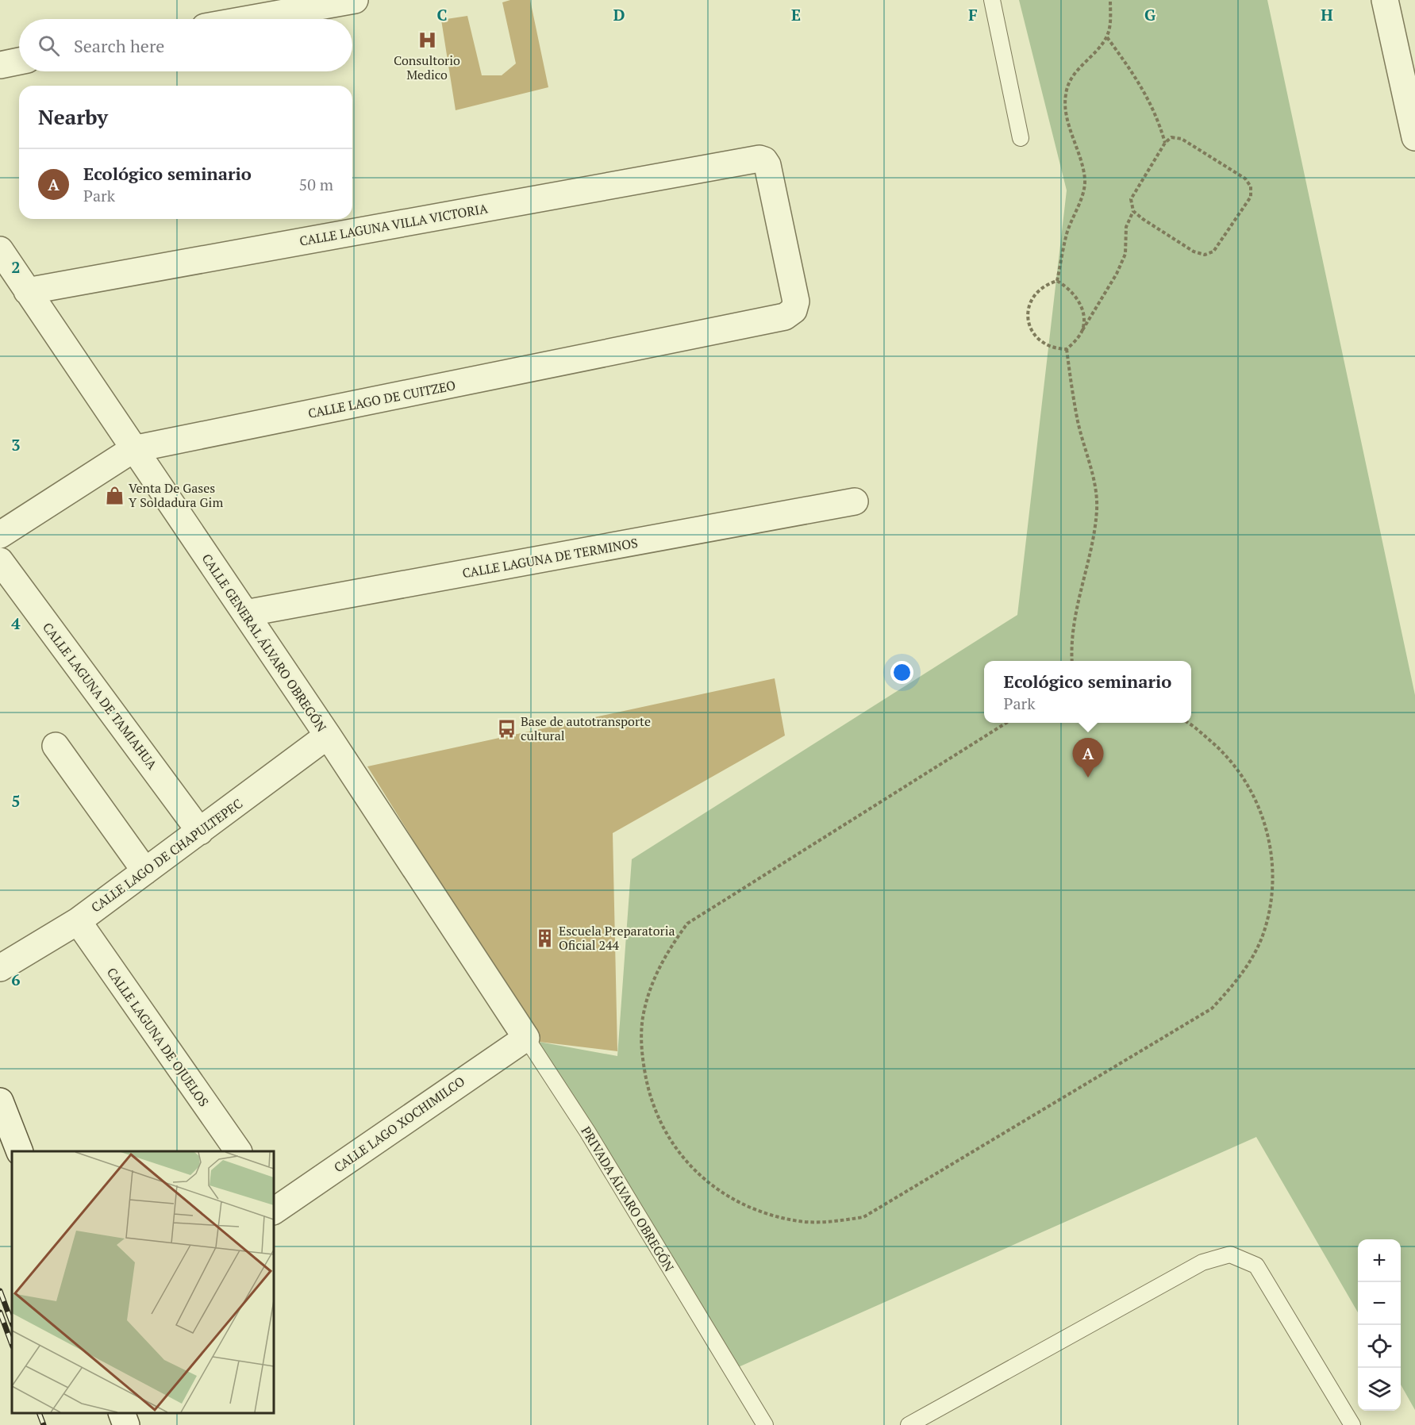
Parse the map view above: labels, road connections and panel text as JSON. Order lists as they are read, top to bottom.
{
  "streets": {
    "street": [
      "CALLE LAGUNA VILLA VICTORIA",
      "CALLE LAGO DE CUITZEO",
      "CALLE LAGUNA DE TERMINOS",
      "CALLE GENERAL ÁLVARO OBREGÓN",
      "CALLE LAGUNA DE TAMIAHUA",
      "CALLE LAGO DE CHAPULTEPEC",
      "CALLE LAGUNA DE OJUELOS",
      "CALLE LAGO XOCHIMILCO"
    ],
    "lane": ["PRIVADA ÁLVARO OBREGÓN"]
  },
  "crossings": [
    ["CALLE LAGUNA VILLA VICTORIA", "CALLE LAGO DE CUITZEO"],
    ["CALLE LAGUNA VILLA VICTORIA", "CALLE GENERAL ÁLVARO OBREGÓN"],
    ["CALLE LAGO DE CUITZEO", "CALLE GENERAL ÁLVARO OBREGÓN"],
    ["CALLE LAGUNA DE TERMINOS", "CALLE GENERAL ÁLVARO OBREGÓN"],
    ["CALLE GENERAL ÁLVARO OBREGÓN", "CALLE LAGO DE CHAPULTEPEC"],
    ["CALLE GENERAL ÁLVARO OBREGÓN", "CALLE LAGO XOCHIMILCO"],
    ["CALLE GENERAL ÁLVARO OBREGÓN", "PRIVADA ÁLVARO OBREGÓN"],
    ["CALLE LAGUNA DE TAMIAHUA", "CALLE LAGO DE CHAPULTEPEC"],
    ["CALLE LAGO DE CHAPULTEPEC", "CALLE LAGUNA DE OJUELOS"],
    ["CALLE LAGO XOCHIMILCO", "PRIVADA ÁLVARO OBREGÓN"]
  ],
  "places": {
    "hospital": ["Consultorio Medico"],
    "shop": ["Venta De Gases Y Soldadura Gim"],
    "bus stop": ["Base de autotransporte cultural"],
    "building": ["Escuela Preparatoria Oficial 244"]
  },
  "page": {
    "search": "Search here",
    "heading": "Nearby",
    "list": [
      {
        "mark": "A",
        "name": "Ecológico seminario",
        "note": "Park",
        "value": "50 m"
      }
    ],
    "popup": ["Ecológico seminario", "Park"],
    "pins": "A",
    "map_buttons": ["+", "−"]
  },
  "grid": {
    "columns": [
      "C",
      "D",
      "E",
      "F",
      "G",
      "H"
    ],
    "rows": [
      "2",
      "3",
      "4",
      "5",
      "6"
    ]
  }
}
